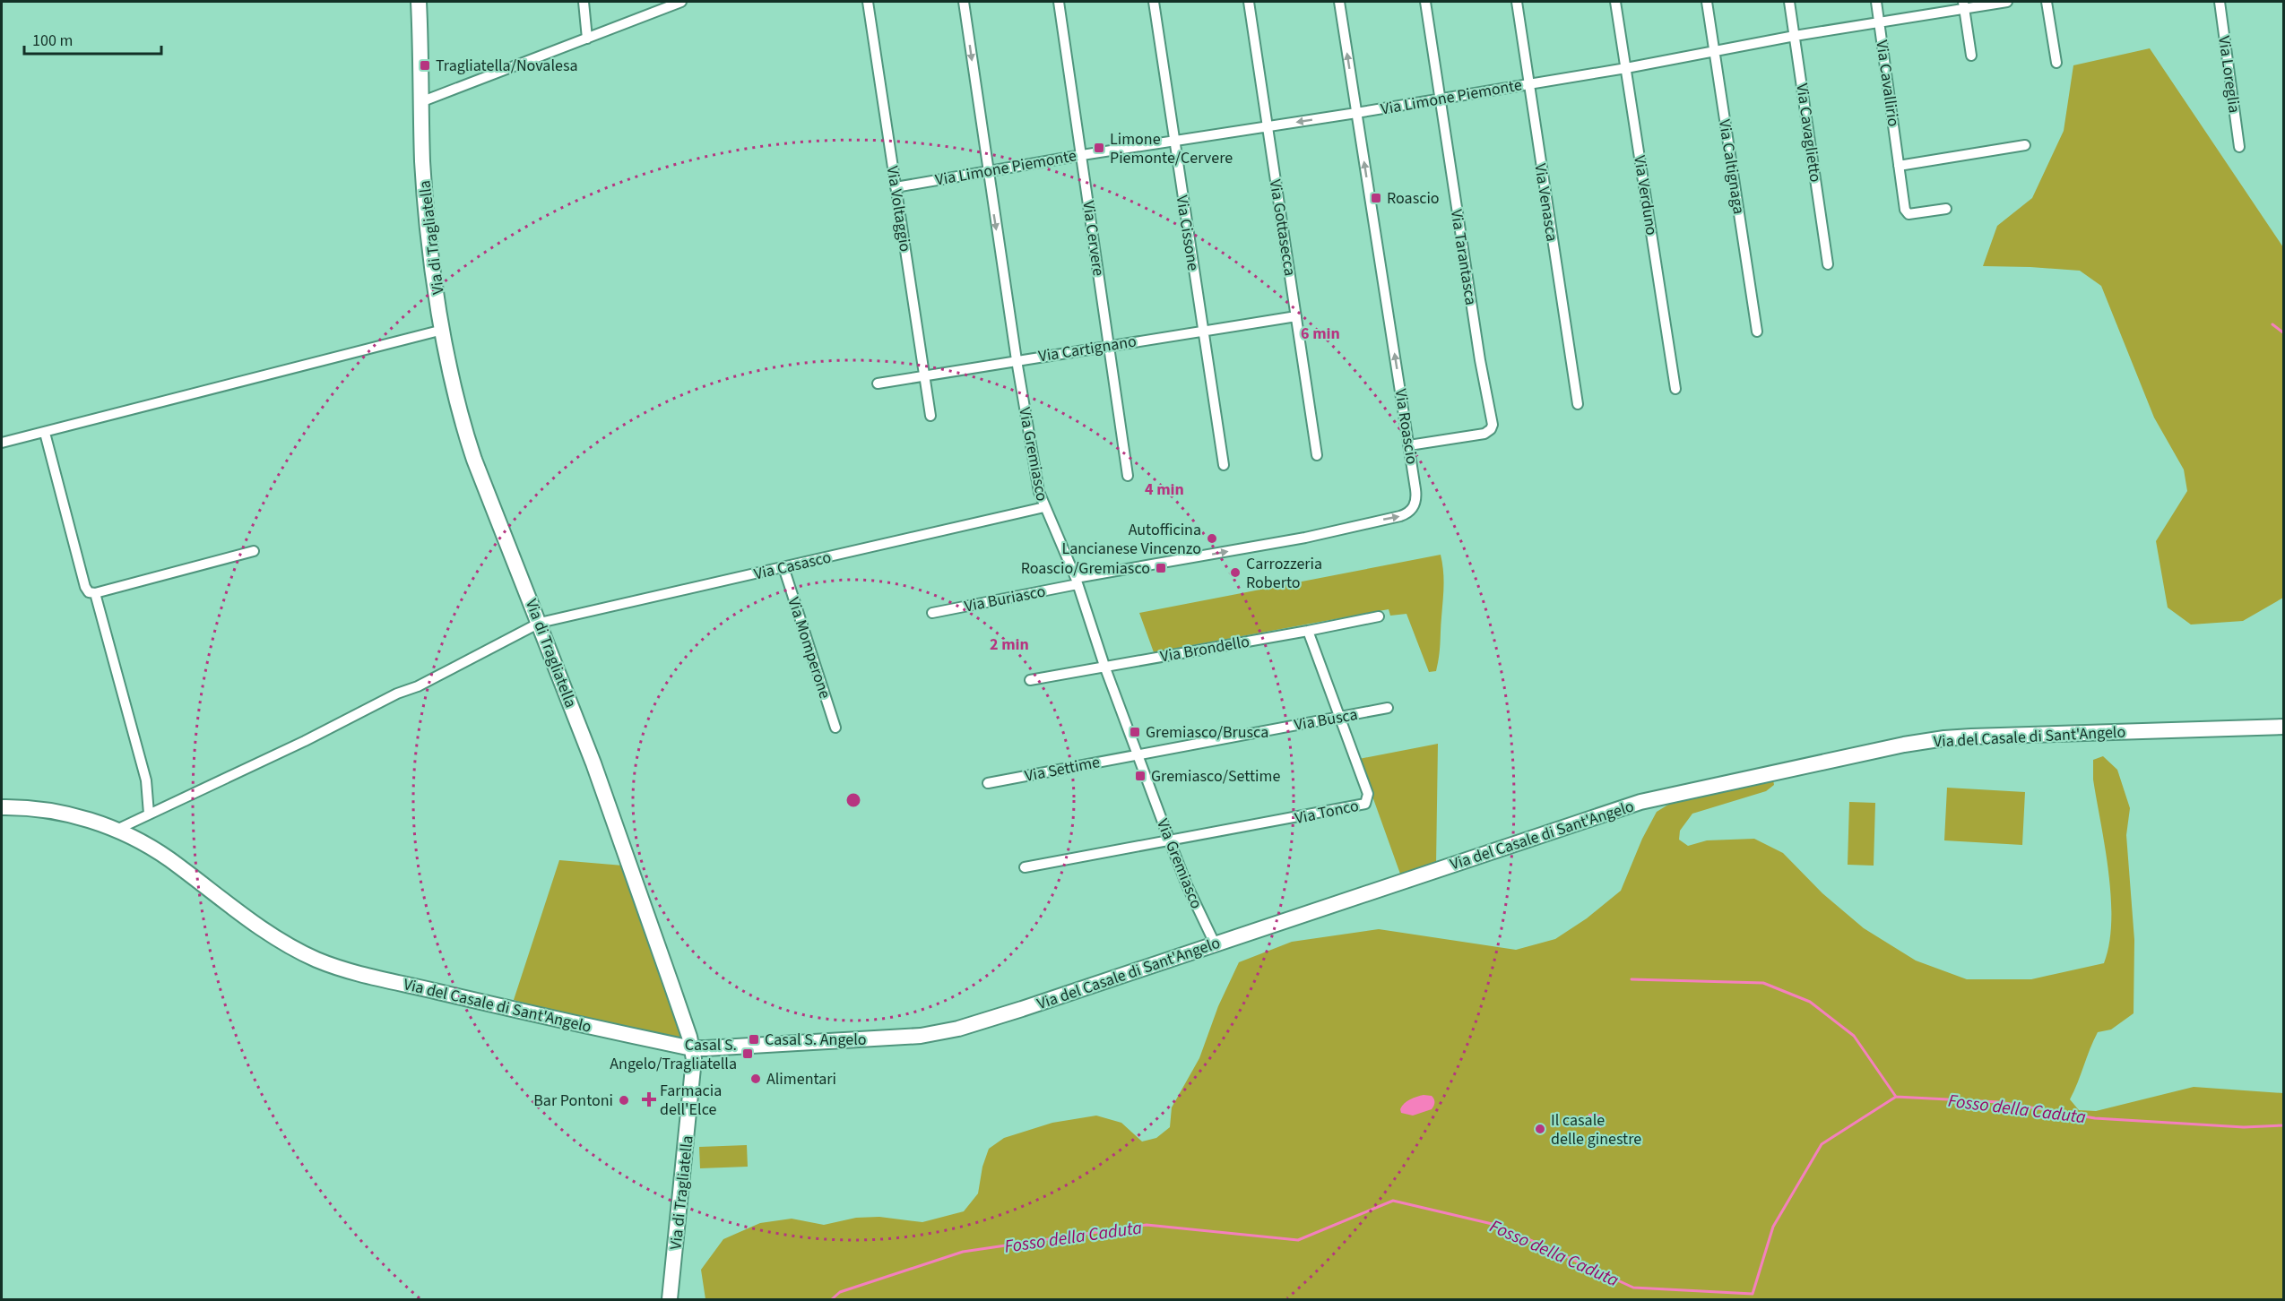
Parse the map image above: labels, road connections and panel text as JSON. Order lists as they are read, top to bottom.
{
  "streets": {
    "main road": ["Via di Tragliatella", "Via del Casale di Sant'Angelo"],
    "street": [
      "Via Loreglia",
      "Via Cavallirio",
      "Via Limone Piemonte",
      "Via Cavaglietto",
      "Via Caltignaga",
      "Via Verduno",
      "Via Venasca",
      "Via Voltaggio",
      "Via Gottasecca",
      "Via Cissone",
      "Via Cervere",
      "Via Tarantasca",
      "Via Cartignano",
      "Via Roascio",
      "Via Gremiasco",
      "Via Casasco",
      "Via Buriasco",
      "Via Momperone",
      "Via Brondello",
      "Via Busca",
      "Via Settime",
      "Via Tonco"
    ]
  },
  "crossings": [
    ["Via Cavallirio", "Via Limone Piemonte"],
    ["Via Limone Piemonte", "Via Cavaglietto"],
    ["Via Limone Piemonte", "Via Caltignaga"],
    ["Via Limone Piemonte", "Via Verduno"],
    ["Via Limone Piemonte", "Via Venasca"],
    ["Via Limone Piemonte", "Via Voltaggio"],
    ["Via Limone Piemonte", "Via Gottasecca"],
    ["Via Limone Piemonte", "Via Cissone"],
    ["Via Limone Piemonte", "Via Cervere"],
    ["Via Limone Piemonte", "Via Tarantasca"],
    ["Via Limone Piemonte", "Via Roascio"],
    ["Via Limone Piemonte", "Via Gremiasco"],
    ["Via Voltaggio", "Via Cartignano"],
    ["Via Gottasecca", "Via Cartignano"],
    ["Via Cissone", "Via Cartignano"],
    ["Via di Tragliatella", "Via Casasco"],
    ["Via di Tragliatella", "Via del Casale di Sant'Angelo"],
    ["Via Cervere", "Via Cartignano"],
    ["Via Tarantasca", "Via Roascio"],
    ["Via Cartignano", "Via Gremiasco"],
    ["Via Roascio", "Via Gremiasco"],
    ["Via Roascio", "Via Buriasco"],
    ["Via Gremiasco", "Via Casasco"],
    ["Via Gremiasco", "Via Buriasco"],
    ["Via Gremiasco", "Via Brondello"],
    ["Via Gremiasco", "Via Busca"],
    ["Via Gremiasco", "Via del Casale di Sant'Angelo"],
    ["Via Gremiasco", "Via Settime"],
    ["Via Gremiasco", "Via Tonco"],
    ["Via Casasco", "Via Momperone"],
    ["Via Casasco", "Via del Casale di Sant'Angelo"],
    ["Via Brondello", "Via Tonco"],
    ["Via Busca", "Via Settime"],
    ["Via Busca", "Via Tonco"]
  ],
  "one_way": ["Via Gremiasco"],
  "water": ["Fosso della Caduta"],
  "places": {
    "transit": [
      "Tragliatella/Novalesa",
      "Limone Piemonte/Cervere",
      "Roascio",
      "Roascio/Gremiasco",
      "Gremiasco/Brusca",
      "Gremiasco/Settime",
      "Casal S. Angelo",
      "Casal S. Angelo/Tragliatella"
    ],
    "other": [
      "Autofficina Lancianese Vincenzo",
      "Carrozzeria Roberto",
      "Alimentari",
      "Bar Pontoni",
      "Il casale delle ginestre"
    ],
    "health": ["Farmacia dell'Elce"]
  },
  "scale_bar": "100 m",
  "rings": ["6 min", "4 min", "2 min"]
}
